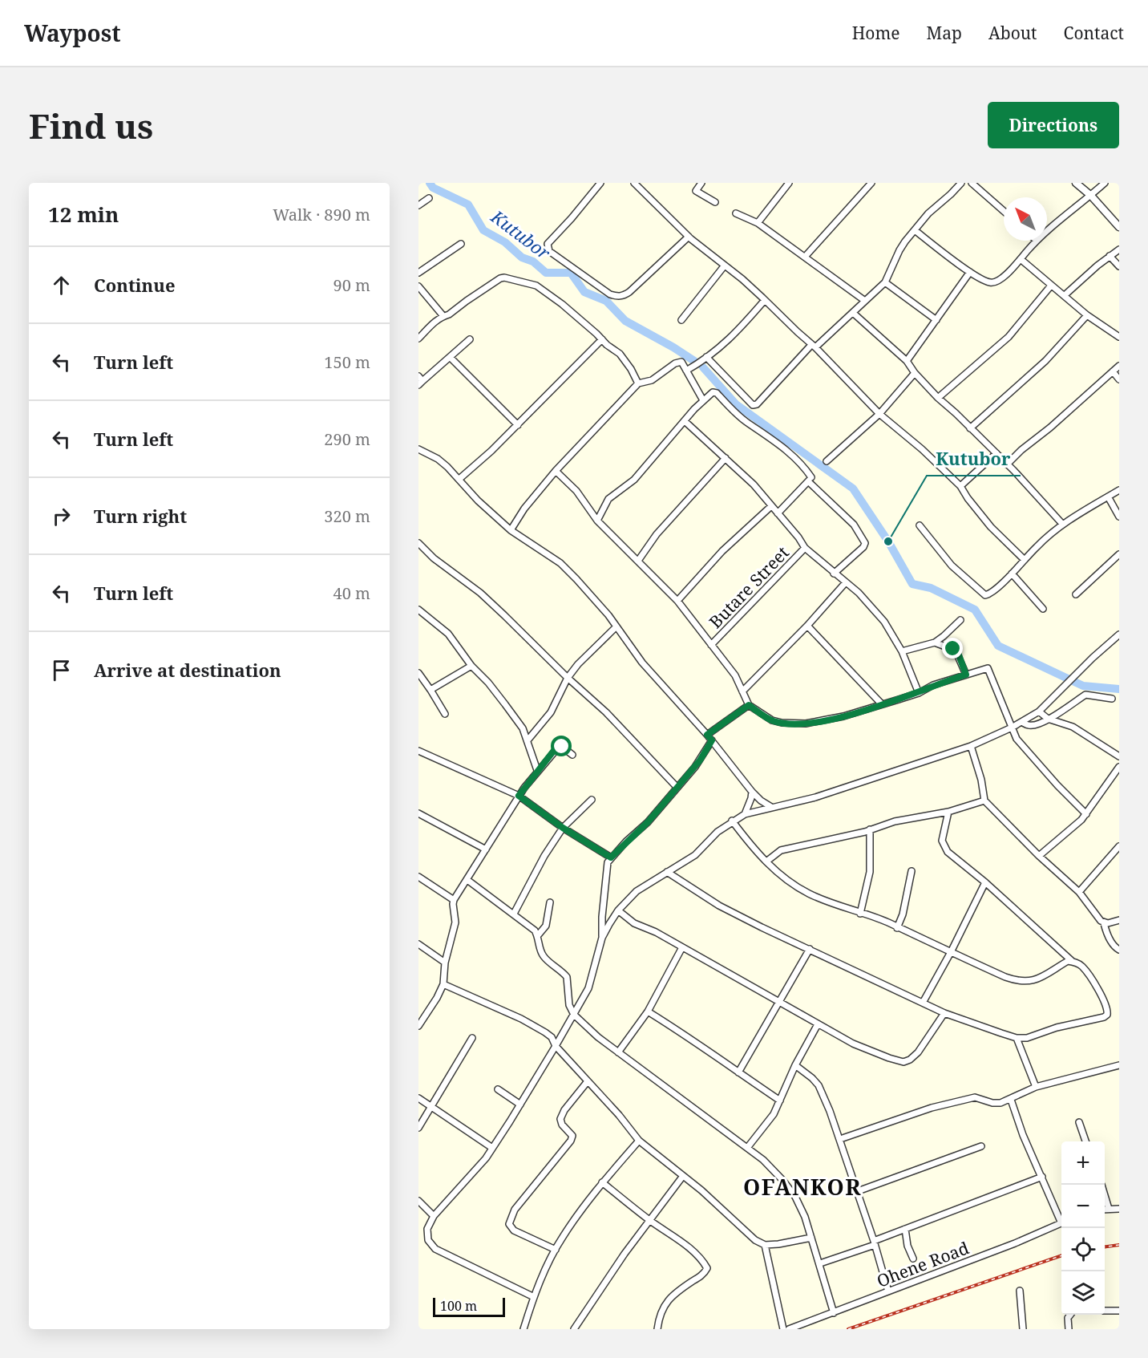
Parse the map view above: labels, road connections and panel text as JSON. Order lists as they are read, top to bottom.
{
  "streets": {
    "street": ["Butare Street", "Ohene Road"]
  },
  "districts": ["OFANKOR"],
  "water": ["Kutubor"],
  "places": ["Kutubor"],
  "scale_bar": "100 m",
  "north": "top left",
  "page": {
    "header": "Waypost",
    "nav": [
      "Home",
      "Map",
      "About",
      "Contact"
    ],
    "buttons": "Directions",
    "title": "Find us",
    "heading": ["12 min", "Walk · 890 m"],
    "list": [
      ["Continue", "90 m"],
      ["Turn left", "150 m"],
      ["Turn left", "290 m"],
      ["Turn right", "320 m"],
      ["Turn left", "40 m"],
      "Arrive at destination"
    ],
    "map_buttons": ["+", "−"],
    "scale": "100 m"
  }
}
